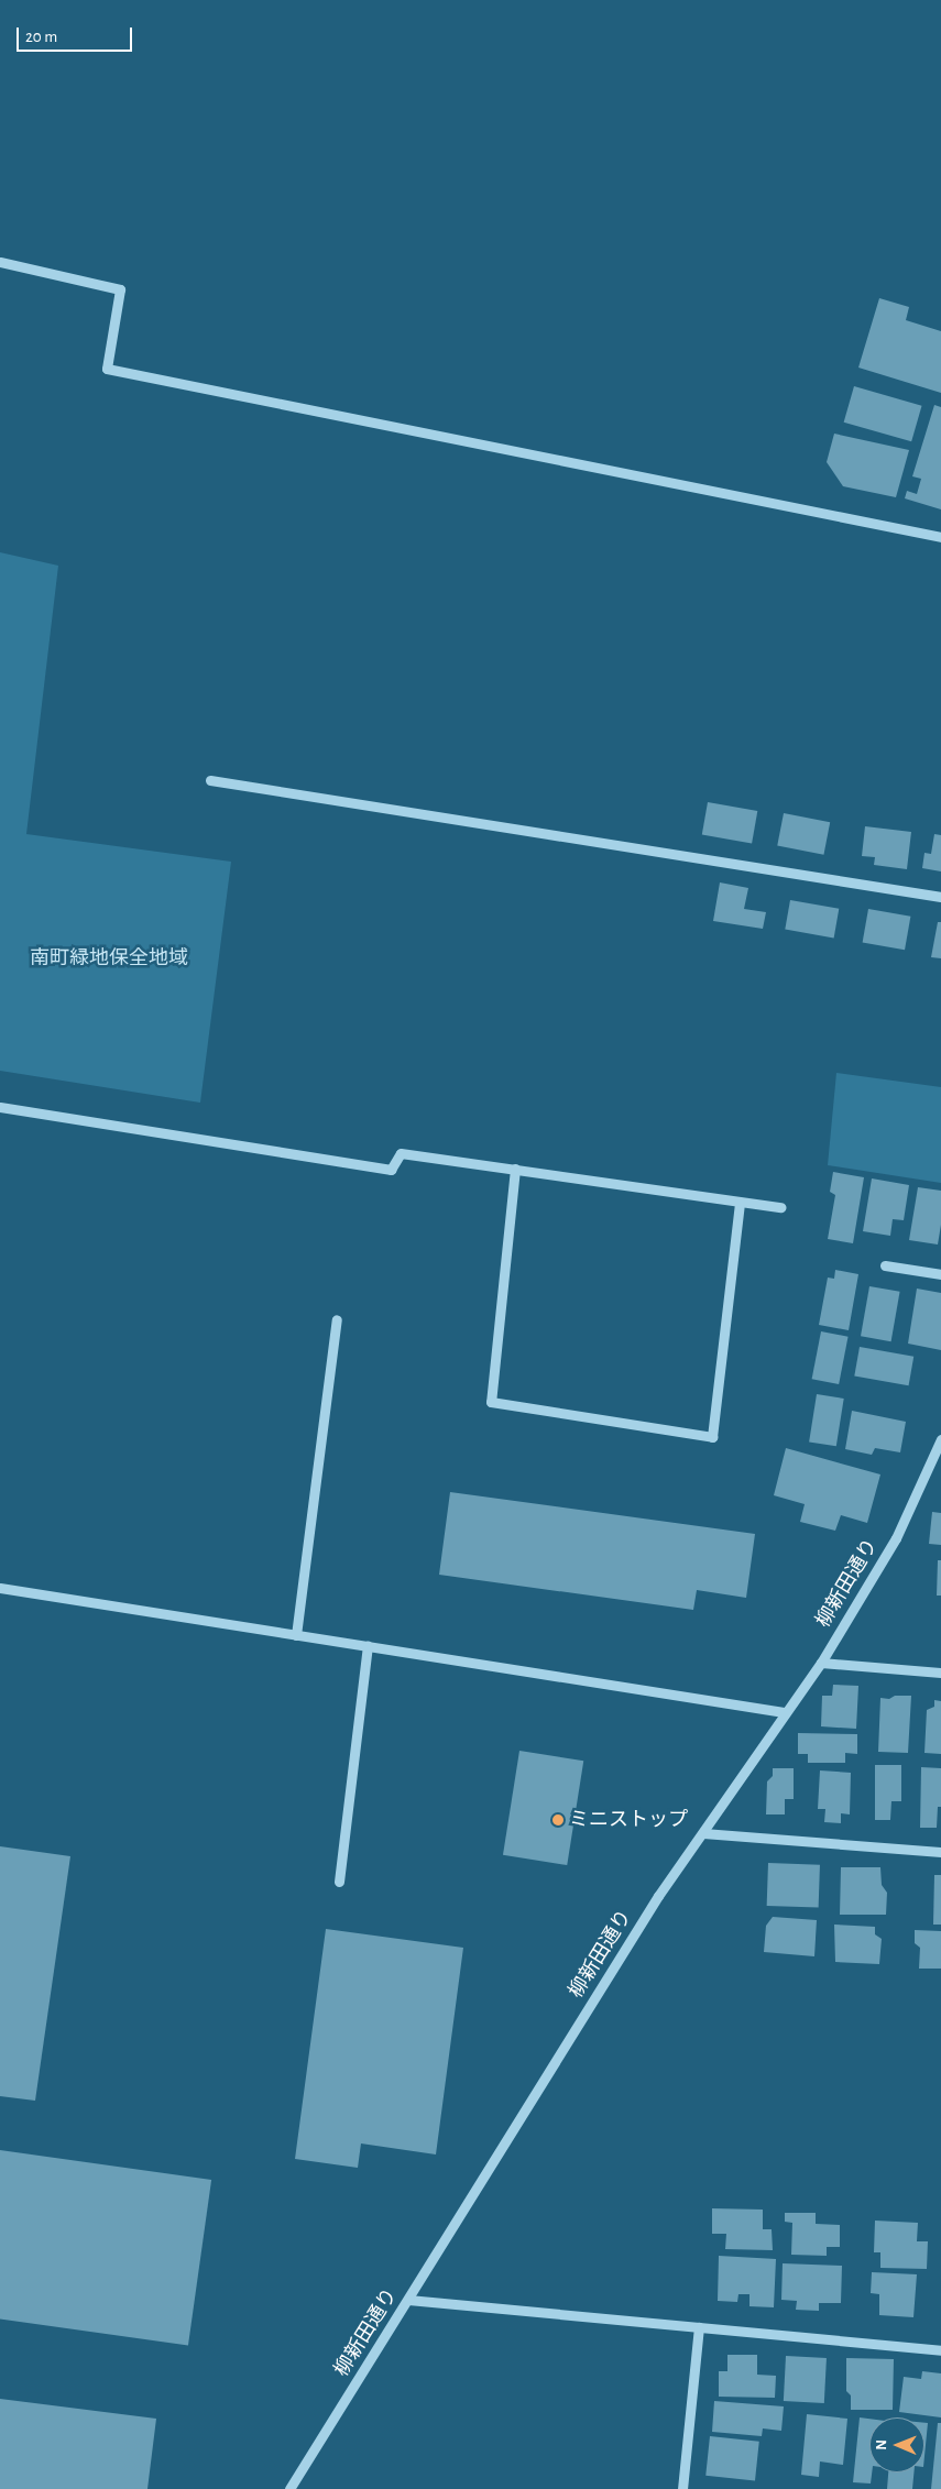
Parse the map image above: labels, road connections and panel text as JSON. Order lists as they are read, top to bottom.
{
  "streets": {
    "street": ["柳新田通り"]
  },
  "parks": ["南町緑地保全地域"],
  "places": ["ミニストップ"],
  "scale_bar": "20 m",
  "north": "left"
}
